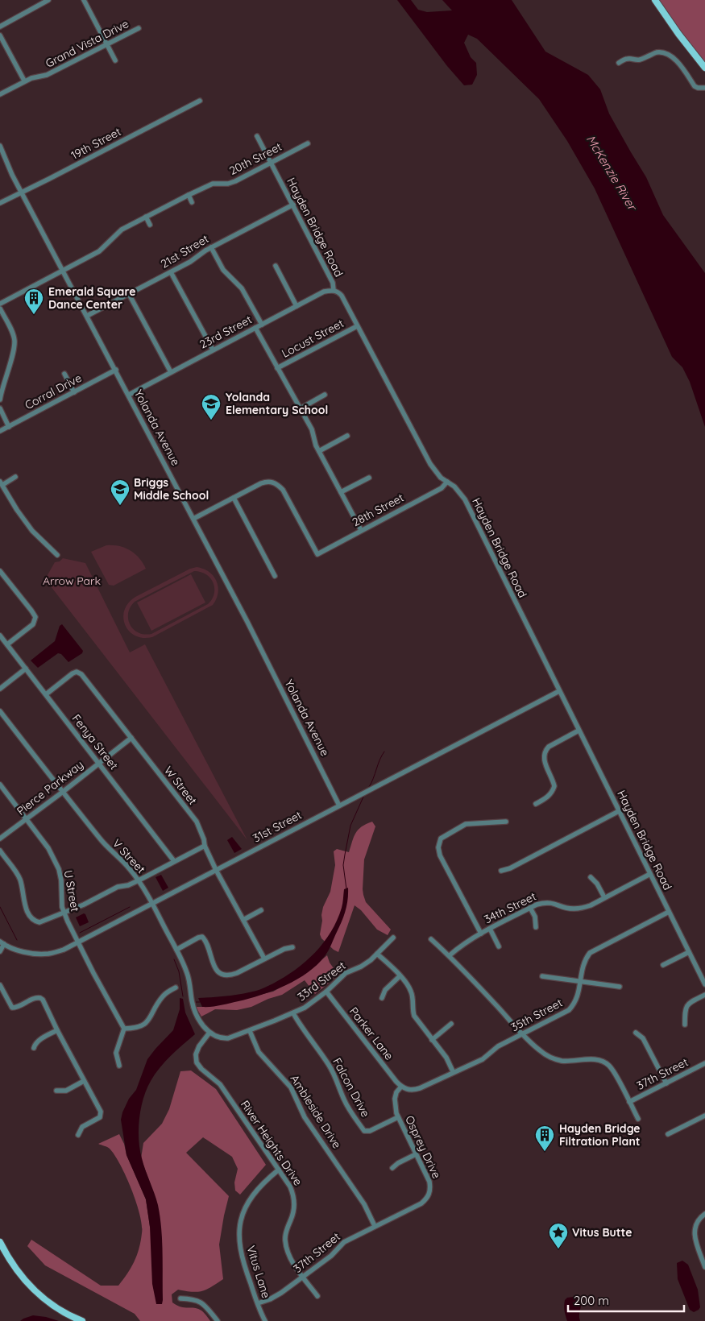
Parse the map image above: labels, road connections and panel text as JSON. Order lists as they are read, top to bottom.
{
  "streets": {
    "street": [
      "Grand Vista Drive",
      "19th Street",
      "20th Street",
      "Hayden Bridge Road",
      "21st Street",
      "23rd Street",
      "Locust Street",
      "Corral Drive",
      "Yolanda Avenue",
      "28th Street",
      "Fenya Street",
      "W Street",
      "Pierce Parkway",
      "31st Street",
      "V Street",
      "U Street",
      "34th Street",
      "33rd Street",
      "35th Street",
      "Parker Lane",
      "37th Street",
      "Falcon Drive",
      "Ambleside Drive",
      "River Heights Drive",
      "Osprey Drive",
      "Vitus Lane"
    ]
  },
  "crossings": [
    ["19th Street", "Yolanda Avenue"],
    ["20th Street", "Hayden Bridge Road"],
    ["20th Street", "Yolanda Avenue"],
    ["Hayden Bridge Road", "21st Street"],
    ["Hayden Bridge Road", "23rd Street"],
    ["Hayden Bridge Road", "Locust Street"],
    ["Hayden Bridge Road", "28th Street"],
    ["Hayden Bridge Road", "31st Street"],
    ["Hayden Bridge Road", "34th Street"],
    ["Hayden Bridge Road", "35th Street"],
    ["21st Street", "Yolanda Avenue"],
    ["23rd Street", "Yolanda Avenue"],
    ["Corral Drive", "Yolanda Avenue"],
    ["Yolanda Avenue", "31st Street"],
    ["Fenya Street", "W Street"],
    ["Fenya Street", "Pierce Parkway"],
    ["W Street", "Pierce Parkway"],
    ["W Street", "31st Street"],
    ["Pierce Parkway", "V Street"],
    ["Pierce Parkway", "U Street"],
    ["31st Street", "V Street"],
    ["31st Street", "U Street"],
    ["V Street", "33rd Street"],
    ["V Street", "River Heights Drive"],
    ["33rd Street", "Parker Lane"],
    ["33rd Street", "Falcon Drive"],
    ["33rd Street", "Ambleside Drive"],
    ["33rd Street", "River Heights Drive"],
    ["35th Street", "Parker Lane"],
    ["35th Street", "Osprey Drive"],
    ["Parker Lane", "Osprey Drive"],
    ["37th Street", "Ambleside Drive"],
    ["37th Street", "River Heights Drive"],
    ["37th Street", "Osprey Drive"],
    ["37th Street", "Vitus Lane"],
    ["Falcon Drive", "Osprey Drive"],
    ["River Heights Drive", "Vitus Lane"]
  ],
  "water": ["McKenzie River"],
  "parks": ["Arrow Park"],
  "places": {
    "building": ["Emerald Square Dance Center", "Hayden Bridge Filtration Plant"],
    "school or university": ["Yolanda Elementary School", "Briggs Middle School"],
    "place": ["Vitus Butte"]
  },
  "scale_bar": "200 m"
}
